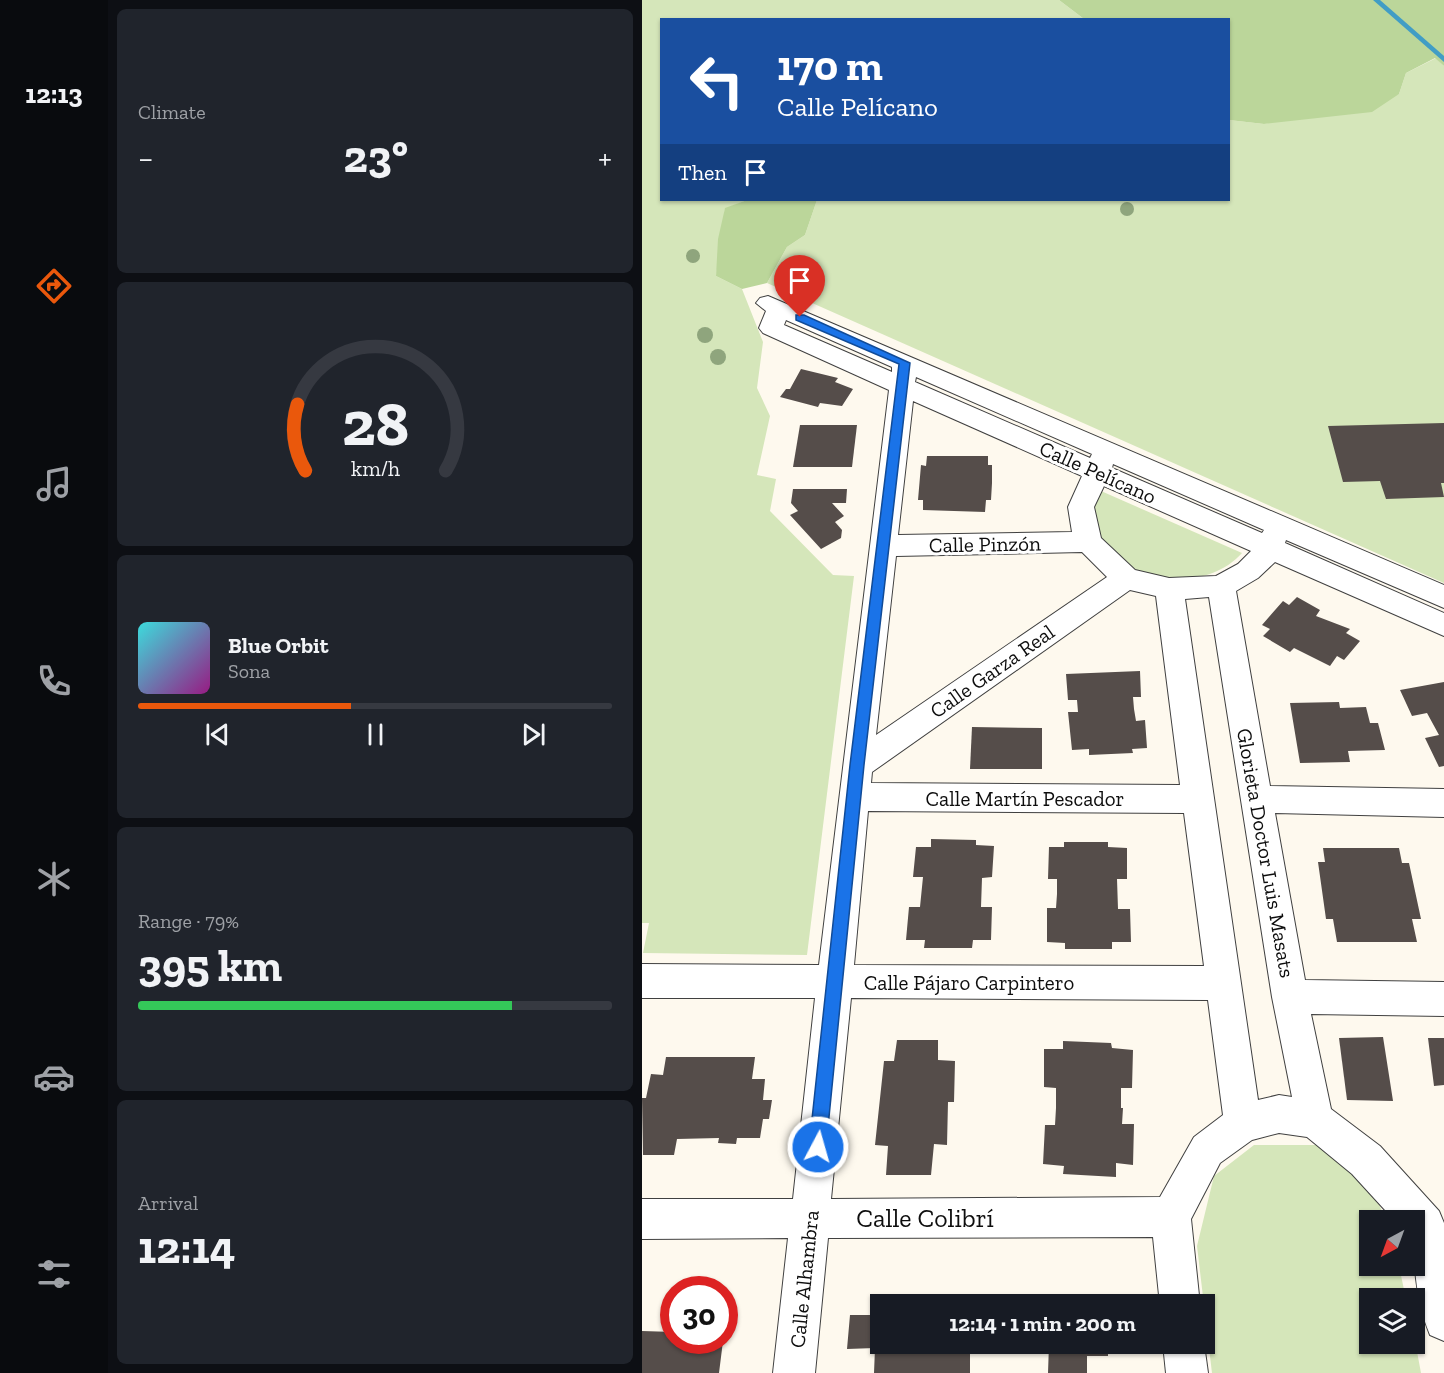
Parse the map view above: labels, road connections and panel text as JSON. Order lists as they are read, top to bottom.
{
  "streets": {
    "street": [
      "Calle Pelícano",
      "Calle Pinzón",
      "Calle Garza Real",
      "Calle Martín Pescador",
      "Glorieta Doctor Luis Masats",
      "Calle Pájaro Carpintero",
      "Calle Colibrí",
      "Calle Alhambra"
    ]
  },
  "crossings": [
    ["Calle Pelícano", "Calle Alhambra"],
    ["Calle Pinzón", "Calle Alhambra"],
    ["Calle Garza Real", "Calle Alhambra"],
    ["Calle Martín Pescador", "Calle Alhambra"],
    ["Calle Pájaro Carpintero", "Calle Alhambra"],
    ["Calle Colibrí", "Calle Alhambra"]
  ],
  "north": "bottom left",
  "page": {
    "tabs": "12:13",
    "tile": [
      "Climate",
      ["Range · 79%", "395 km"],
      ["Arrival", "12:14"]
    ],
    "turn": ["170 m", "Calle Pelícano"],
    "heat": ["−", "23°", "+"],
    "then": "Then",
    "song": ["Blue Orbit", "Sona"],
    "limit": "30",
    "trip": "12:14 · 1 min · 200 m",
    "gauge": ["28", "km/h"]
  }
}
